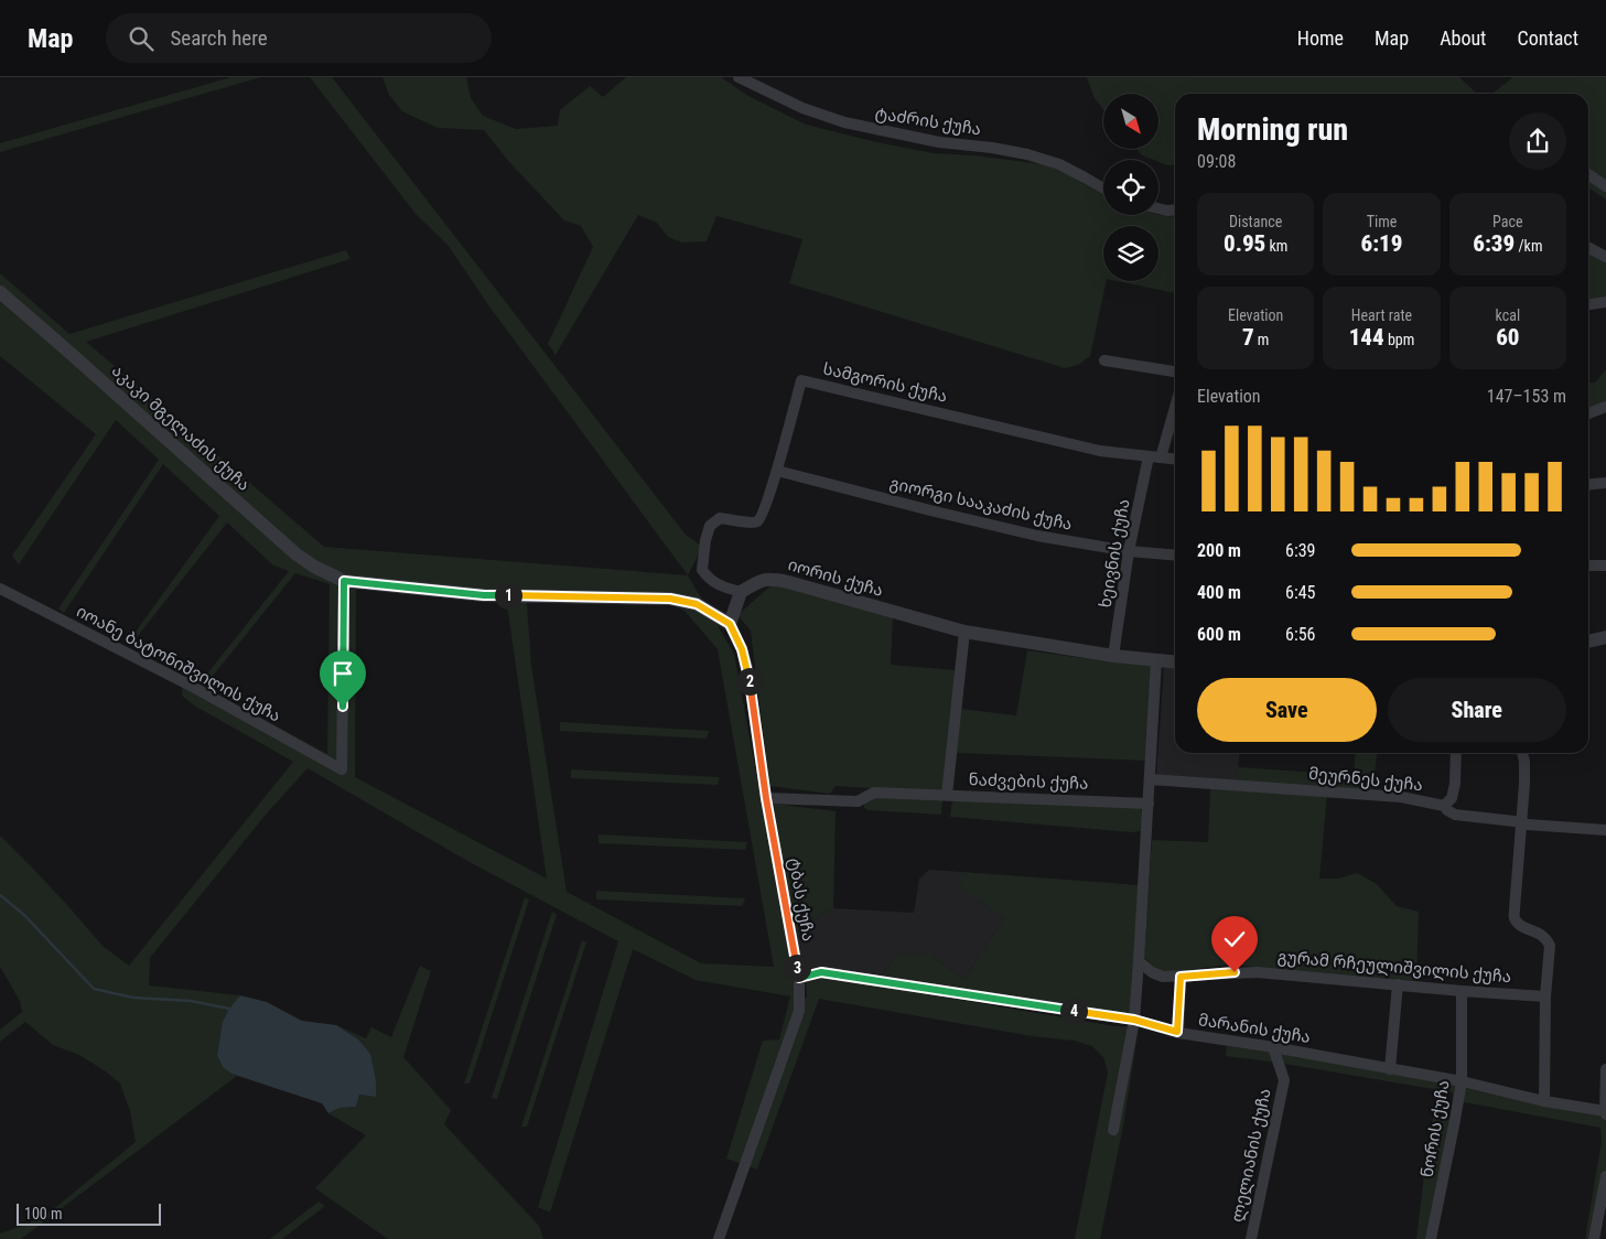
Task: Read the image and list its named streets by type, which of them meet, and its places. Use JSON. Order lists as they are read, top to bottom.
{
  "streets": {
    "street": [
      "ტაძრის ქუჩა",
      "სამგორის ქუჩა",
      "აკაკი მგელაძის ქუჩა",
      "გიორგი სააკაძის ქუჩა",
      "ხეივნის ქუჩა",
      "იორის ქუჩა",
      "იოანე ბატონიშვილის ქუჩა",
      "მეურნეს ქუჩა",
      "ნაძვების ქუჩა",
      "ტბას ქუჩა",
      "გურამ რჩეულიშვილის ქუჩა",
      "მარანის ქუჩა",
      "ნორის ქუჩა",
      "ლელიანის ქუჩა"
    ]
  },
  "crossings": [
    ["სამგორის ქუჩა", "გიორგი სააკაძის ქუჩა"],
    ["სამგორის ქუჩა", "ხეივნის ქუჩა"],
    ["სამგორის ქუჩა", "იორის ქუჩა"],
    ["აკაკი მგელაძის ქუჩა", "იოანე ბატონიშვილის ქუჩა"],
    ["გიორგი სააკაძის ქუჩა", "ხეივნის ქუჩა"],
    ["ხეივნის ქუჩა", "იორის ქუჩა"],
    ["ნაძვების ქუჩა", "ტბას ქუჩა"],
    ["ტბას ქუჩა", "მარანის ქუჩა"],
    ["გურამ რჩეულიშვილის ქუჩა", "ნორის ქუჩა"],
    ["მარანის ქუჩა", "ნორის ქუჩა"],
    ["მარანის ქუჩა", "ლელიანის ქუჩა"]
  ],
  "scale_bar": "100 m",
  "north": "bottom right",
  "page": {
    "header": "Map",
    "search": "Search here",
    "nav": [
      "Home",
      "Map",
      "About",
      "Contact"
    ],
    "heading": ["Morning run", "09:08"],
    "stats": [
      ["Distance", "0.95 km"],
      ["Time", "6:19"],
      ["Pace", "6:39 /km"],
      ["Elevation", "7 m"],
      ["Heart rate", "144 bpm"],
      ["kcal", "60"]
    ],
    "chart": ["Elevation", "147–153 m"],
    "list": [
      {
        "name": "200 m",
        "note": "6:39"
      },
      {
        "name": "400 m",
        "note": "6:45"
      },
      {
        "name": "600 m",
        "note": "6:56"
      }
    ],
    "pins": [
      "1",
      "2",
      "3",
      "4"
    ],
    "buttons": ["Save", "Share"],
    "scale": "100 m"
  }
}
